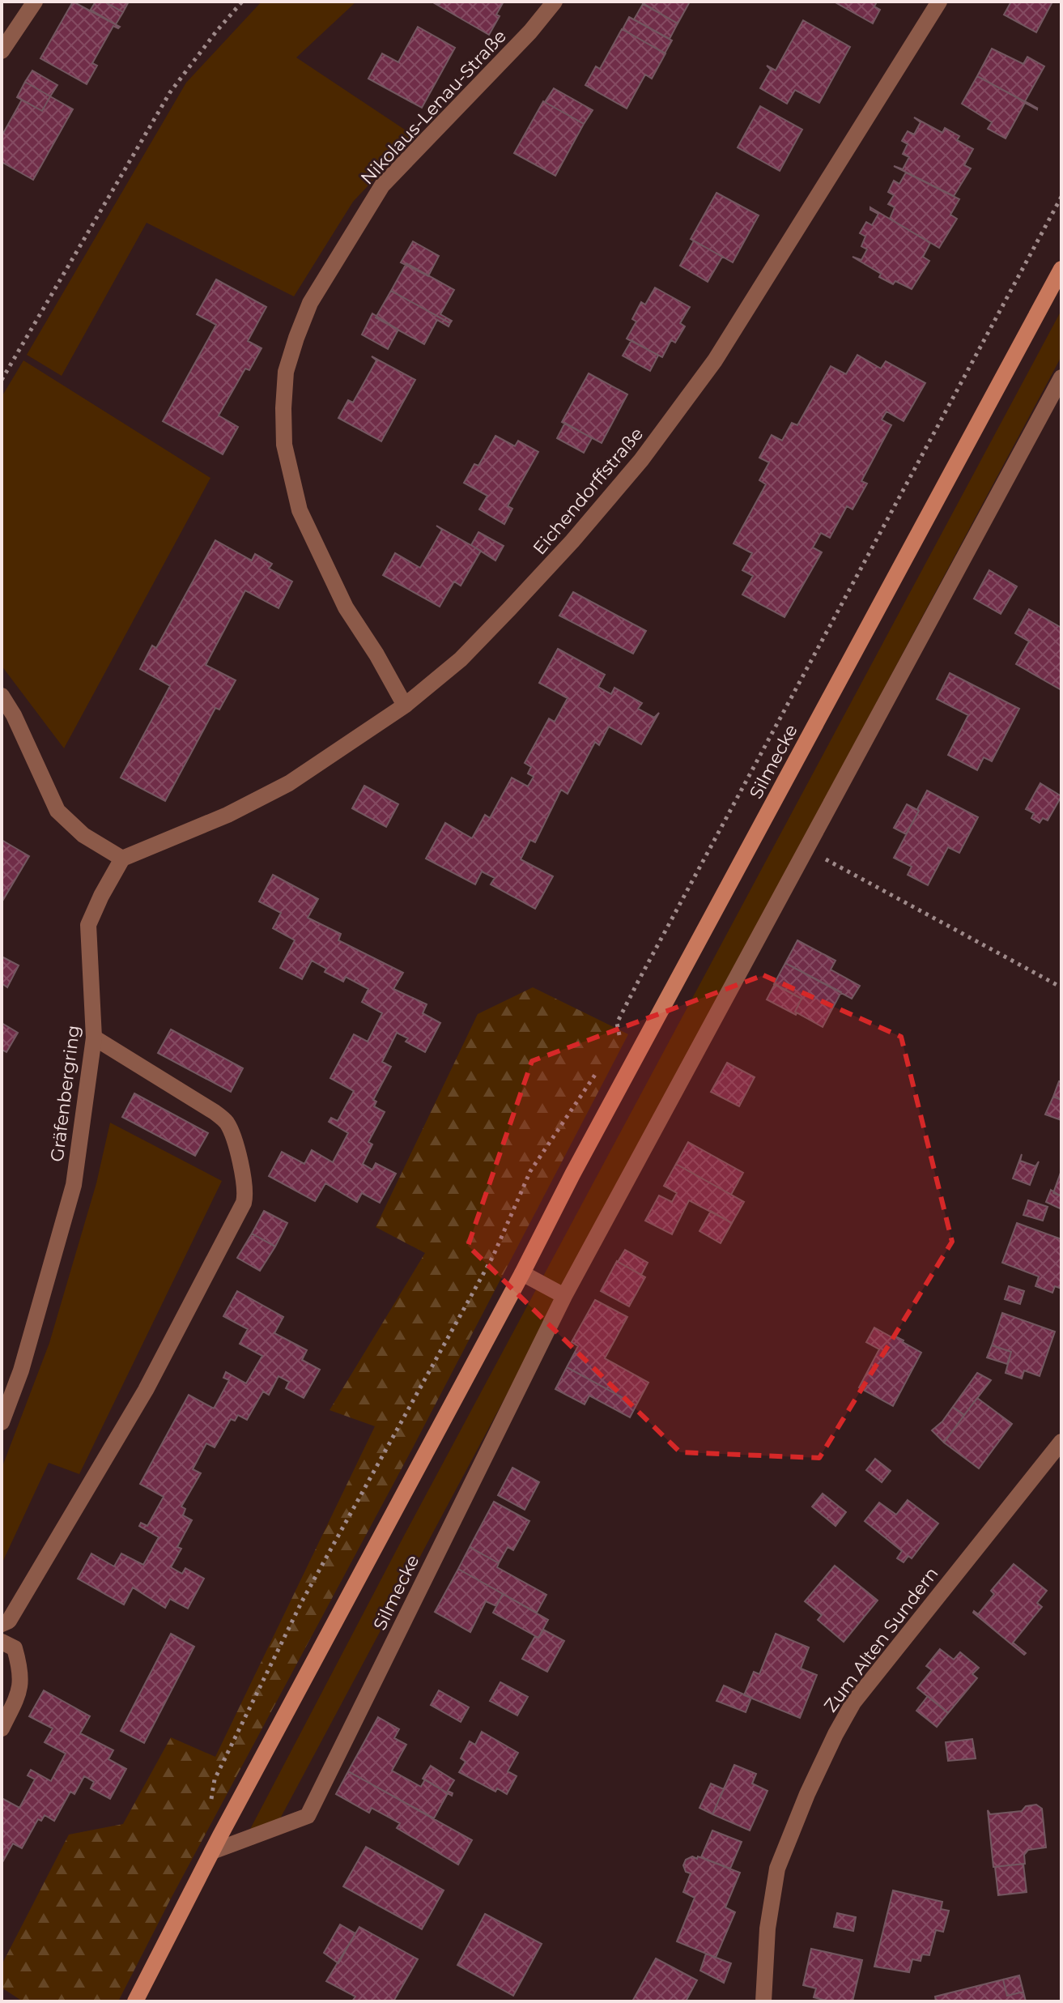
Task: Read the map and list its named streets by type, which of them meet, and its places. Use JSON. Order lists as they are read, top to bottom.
{
  "streets": {
    "main road": ["Silmecke"],
    "street": [
      "Nikolaus-Lenau-Straße",
      "Eichendorffstraße",
      "Gräfenbergring",
      "Zum Alten Sundern"
    ]
  },
  "crossings": [
    ["Nikolaus-Lenau-Straße", "Eichendorffstraße"],
    ["Eichendorffstraße", "Gräfenbergring"]
  ]
}
